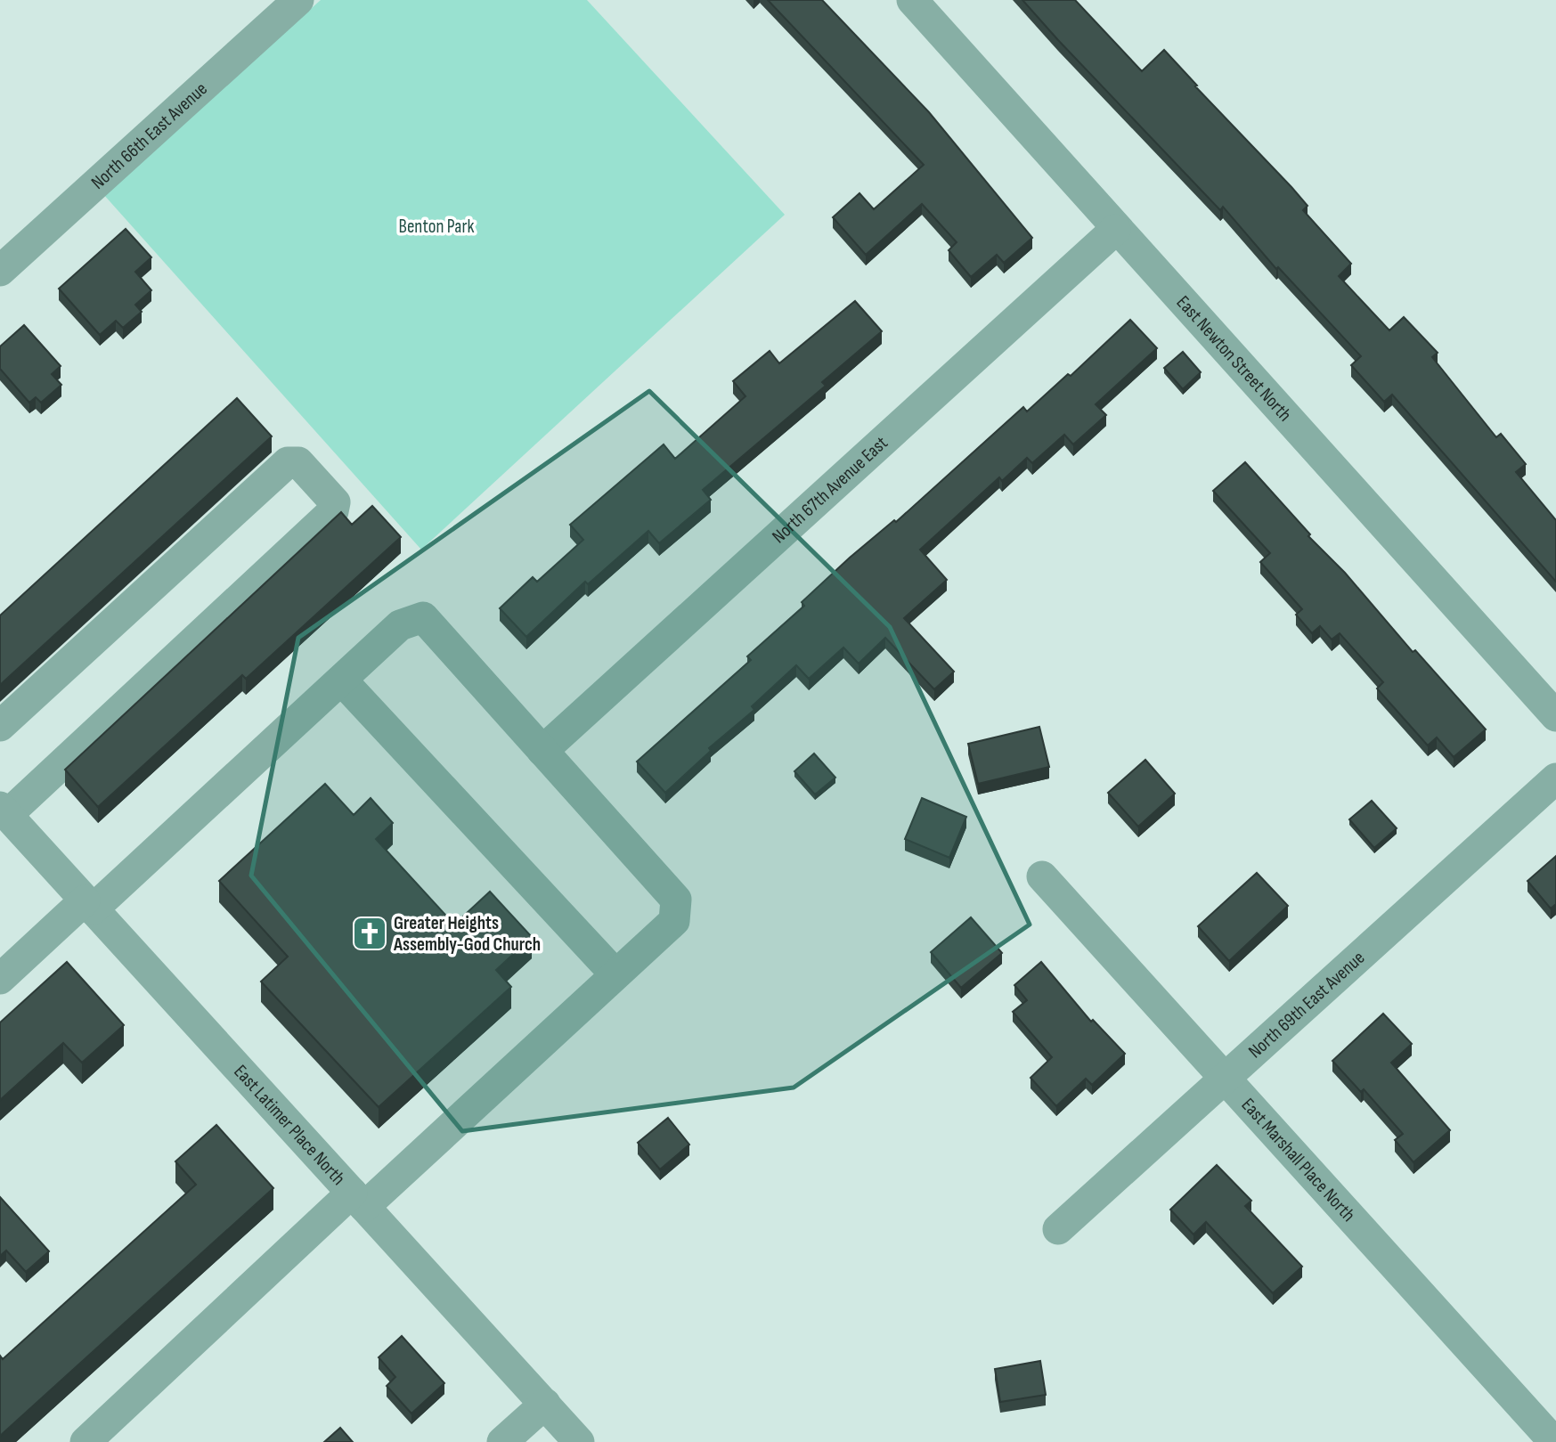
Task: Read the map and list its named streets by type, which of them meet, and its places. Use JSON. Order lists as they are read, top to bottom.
{
  "streets": {
    "street": [
      "North 66th East Avenue",
      "East Newton Street North",
      "North 67th Avenue East",
      "North 69th East Avenue",
      "East Latimer Place North",
      "East Marshall Place North"
    ]
  },
  "crossings": [
    ["East Newton Street North", "North 67th Avenue East"],
    ["North 69th East Avenue", "East Marshall Place North"]
  ],
  "parks": ["Benton Park"],
  "places": {
    "church": ["Greater Heights Assembly-God Church"]
  }
}
